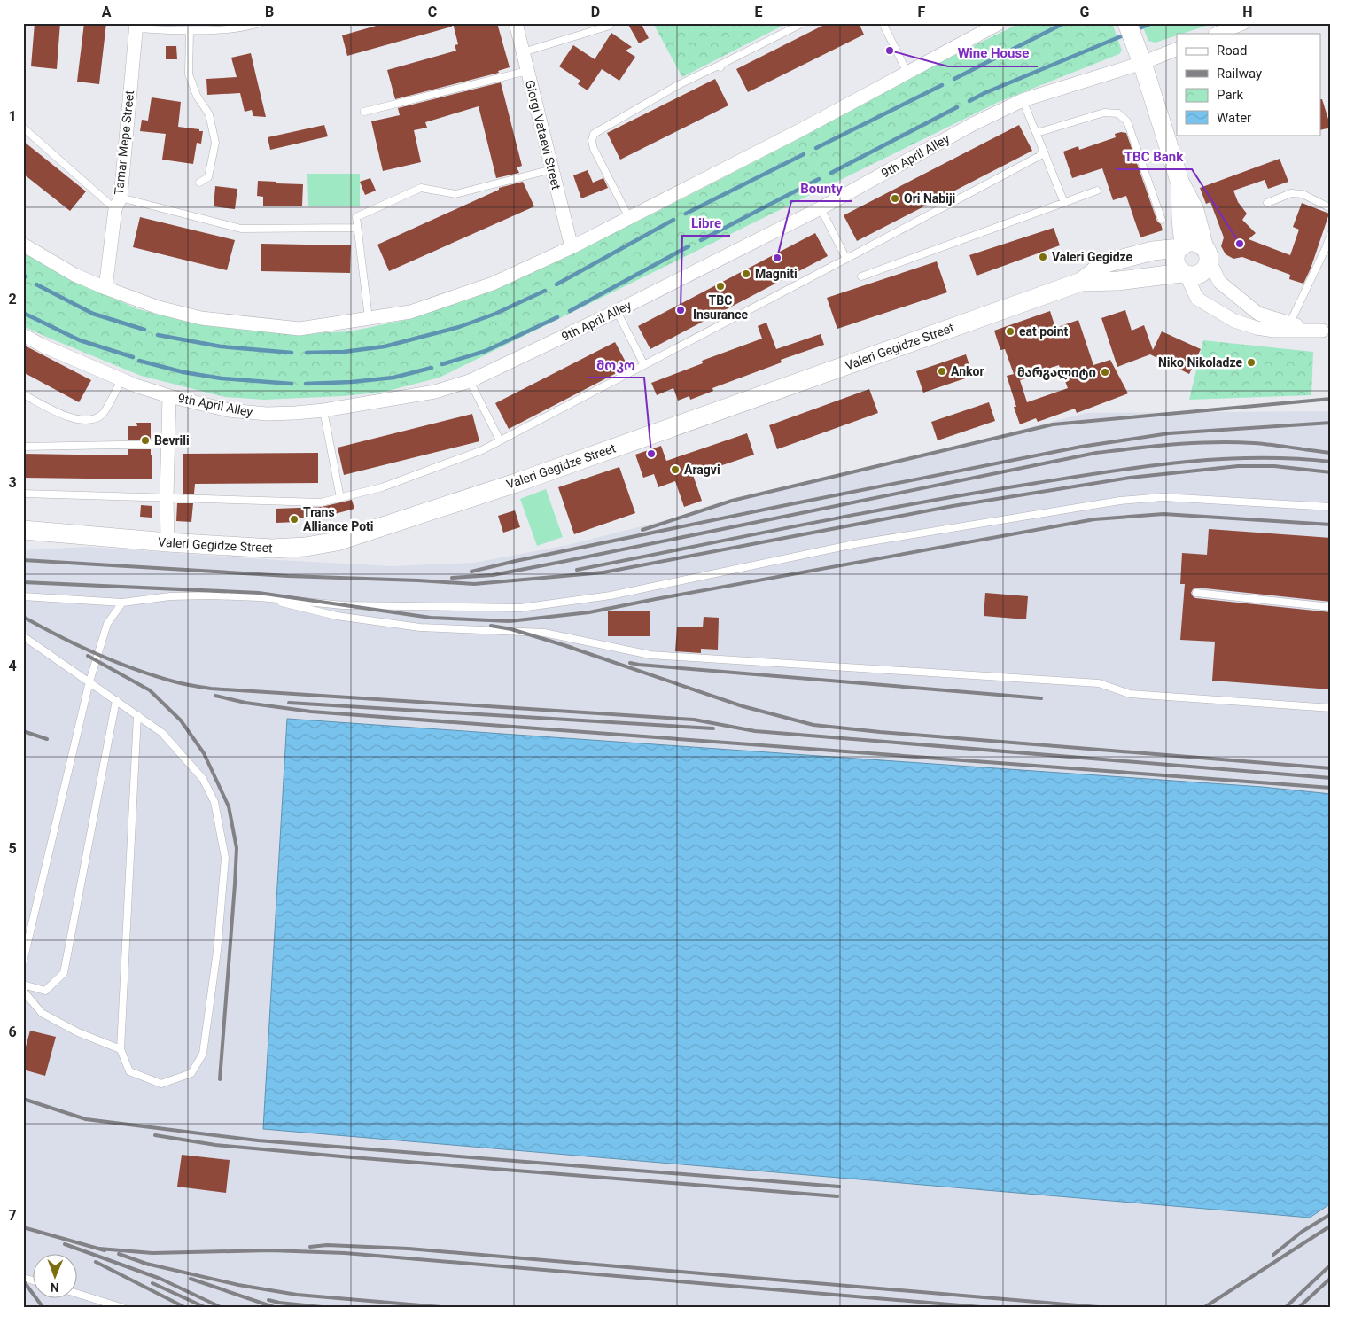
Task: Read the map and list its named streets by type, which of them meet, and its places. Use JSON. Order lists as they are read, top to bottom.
{
  "streets": {
    "street": [
      "Giorgi Vataevi Street",
      "Tamar Mepe Street",
      "9th April Alley",
      "Valeri Gegidze Street"
    ]
  },
  "places": [
    "Wine House",
    "Ori Nabiji",
    "TBC Bank",
    "Valeri Gegidze",
    "Bounty",
    "Magniti",
    "TBC Insurance",
    "Libre",
    "eat point",
    "Niko Nikoladze",
    "Ankor",
    "მარგალიტი",
    "Bevrili",
    "მოკო",
    "Aragvi",
    "Trans Alliance Poti"
  ],
  "legend": [
    "Road",
    "Railway",
    "Park",
    "Water"
  ],
  "north": "bottom",
  "grid": {
    "columns": [
      "A",
      "B",
      "C",
      "D",
      "E",
      "F",
      "G",
      "H"
    ],
    "rows": [
      "1",
      "2",
      "3",
      "4",
      "5",
      "6",
      "7"
    ]
  }
}
